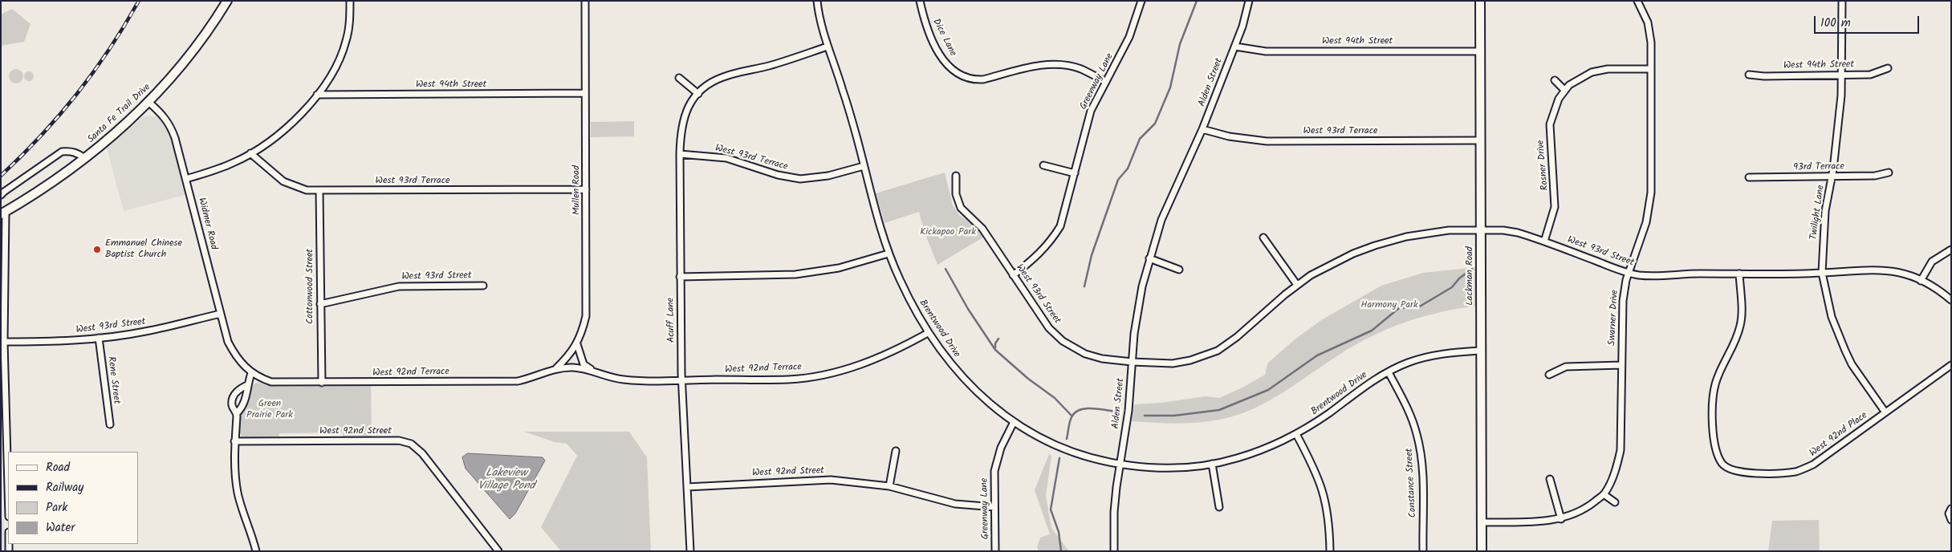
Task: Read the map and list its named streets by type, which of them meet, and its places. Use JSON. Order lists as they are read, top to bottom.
{
  "streets": {
    "main road": ["Santa Fe Trail Drive", "Lackman Road"],
    "street": [
      "Dice Lane",
      "West 94th Street",
      "Greenway Lane",
      "Alden Street",
      "West 93rd Terrace",
      "Rosner Drive",
      "93rd Terrace",
      "Mullen Road",
      "Twilight Lane",
      "Widmer Road",
      "West 93rd Street",
      "Cottonwood Street",
      "Swarner Drive",
      "Acuff Lane",
      "Brentwood Drive",
      "West 92nd Terrace",
      "Rene Street",
      "West 92nd Street",
      "West 92nd Place",
      "Constance Street"
    ]
  },
  "crossings": [
    ["Dice Lane", "Greenway Lane"],
    ["West 94th Street", "Alden Street"],
    ["West 94th Street", "Mullen Road"],
    ["West 94th Street", "Twilight Lane"],
    ["West 94th Street", "Lackman Road"],
    ["Greenway Lane", "West 93rd Street"],
    ["Greenway Lane", "Brentwood Drive"],
    ["Greenway Lane", "West 92nd Street"],
    ["Alden Street", "West 93rd Terrace"],
    ["Alden Street", "West 93rd Street"],
    ["Alden Street", "Brentwood Drive"],
    ["Santa Fe Trail Drive", "Widmer Road"],
    ["West 93rd Terrace", "Mullen Road"],
    ["West 93rd Terrace", "Lackman Road"],
    ["West 93rd Terrace", "Cottonwood Street"],
    ["West 93rd Terrace", "Acuff Lane"],
    ["West 93rd Terrace", "Brentwood Drive"],
    ["Rosner Drive", "West 93rd Street"],
    ["Rosner Drive", "Swarner Drive"],
    ["93rd Terrace", "Twilight Lane"],
    ["Mullen Road", "West 92nd Terrace"],
    ["Twilight Lane", "West 93rd Street"],
    ["Twilight Lane", "West 92nd Place"],
    ["Widmer Road", "West 93rd Street"],
    ["Widmer Road", "West 92nd Terrace"],
    ["West 93rd Street", "Lackman Road"],
    ["West 93rd Street", "Cottonwood Street"],
    ["West 93rd Street", "Swarner Drive"],
    ["West 93rd Street", "Rene Street"],
    ["West 93rd Street", "West 92nd Place"],
    ["Lackman Road", "Swarner Drive"],
    ["Lackman Road", "Brentwood Drive"],
    ["Cottonwood Street", "West 92nd Terrace"],
    ["Acuff Lane", "Brentwood Drive"],
    ["Acuff Lane", "West 92nd Terrace"],
    ["Acuff Lane", "West 92nd Street"],
    ["Brentwood Drive", "West 92nd Terrace"],
    ["Brentwood Drive", "Constance Street"]
  ],
  "water": ["Lakeview Village Pond"],
  "parks": ["Kickapoo Park", "Harmony Park", "Green Prairie Park"],
  "places": ["Emmanuel Chinese Baptist Church"],
  "legend": [
    "Road",
    "Railway",
    "Park",
    "Water"
  ],
  "scale_bar": "100 m"
}
